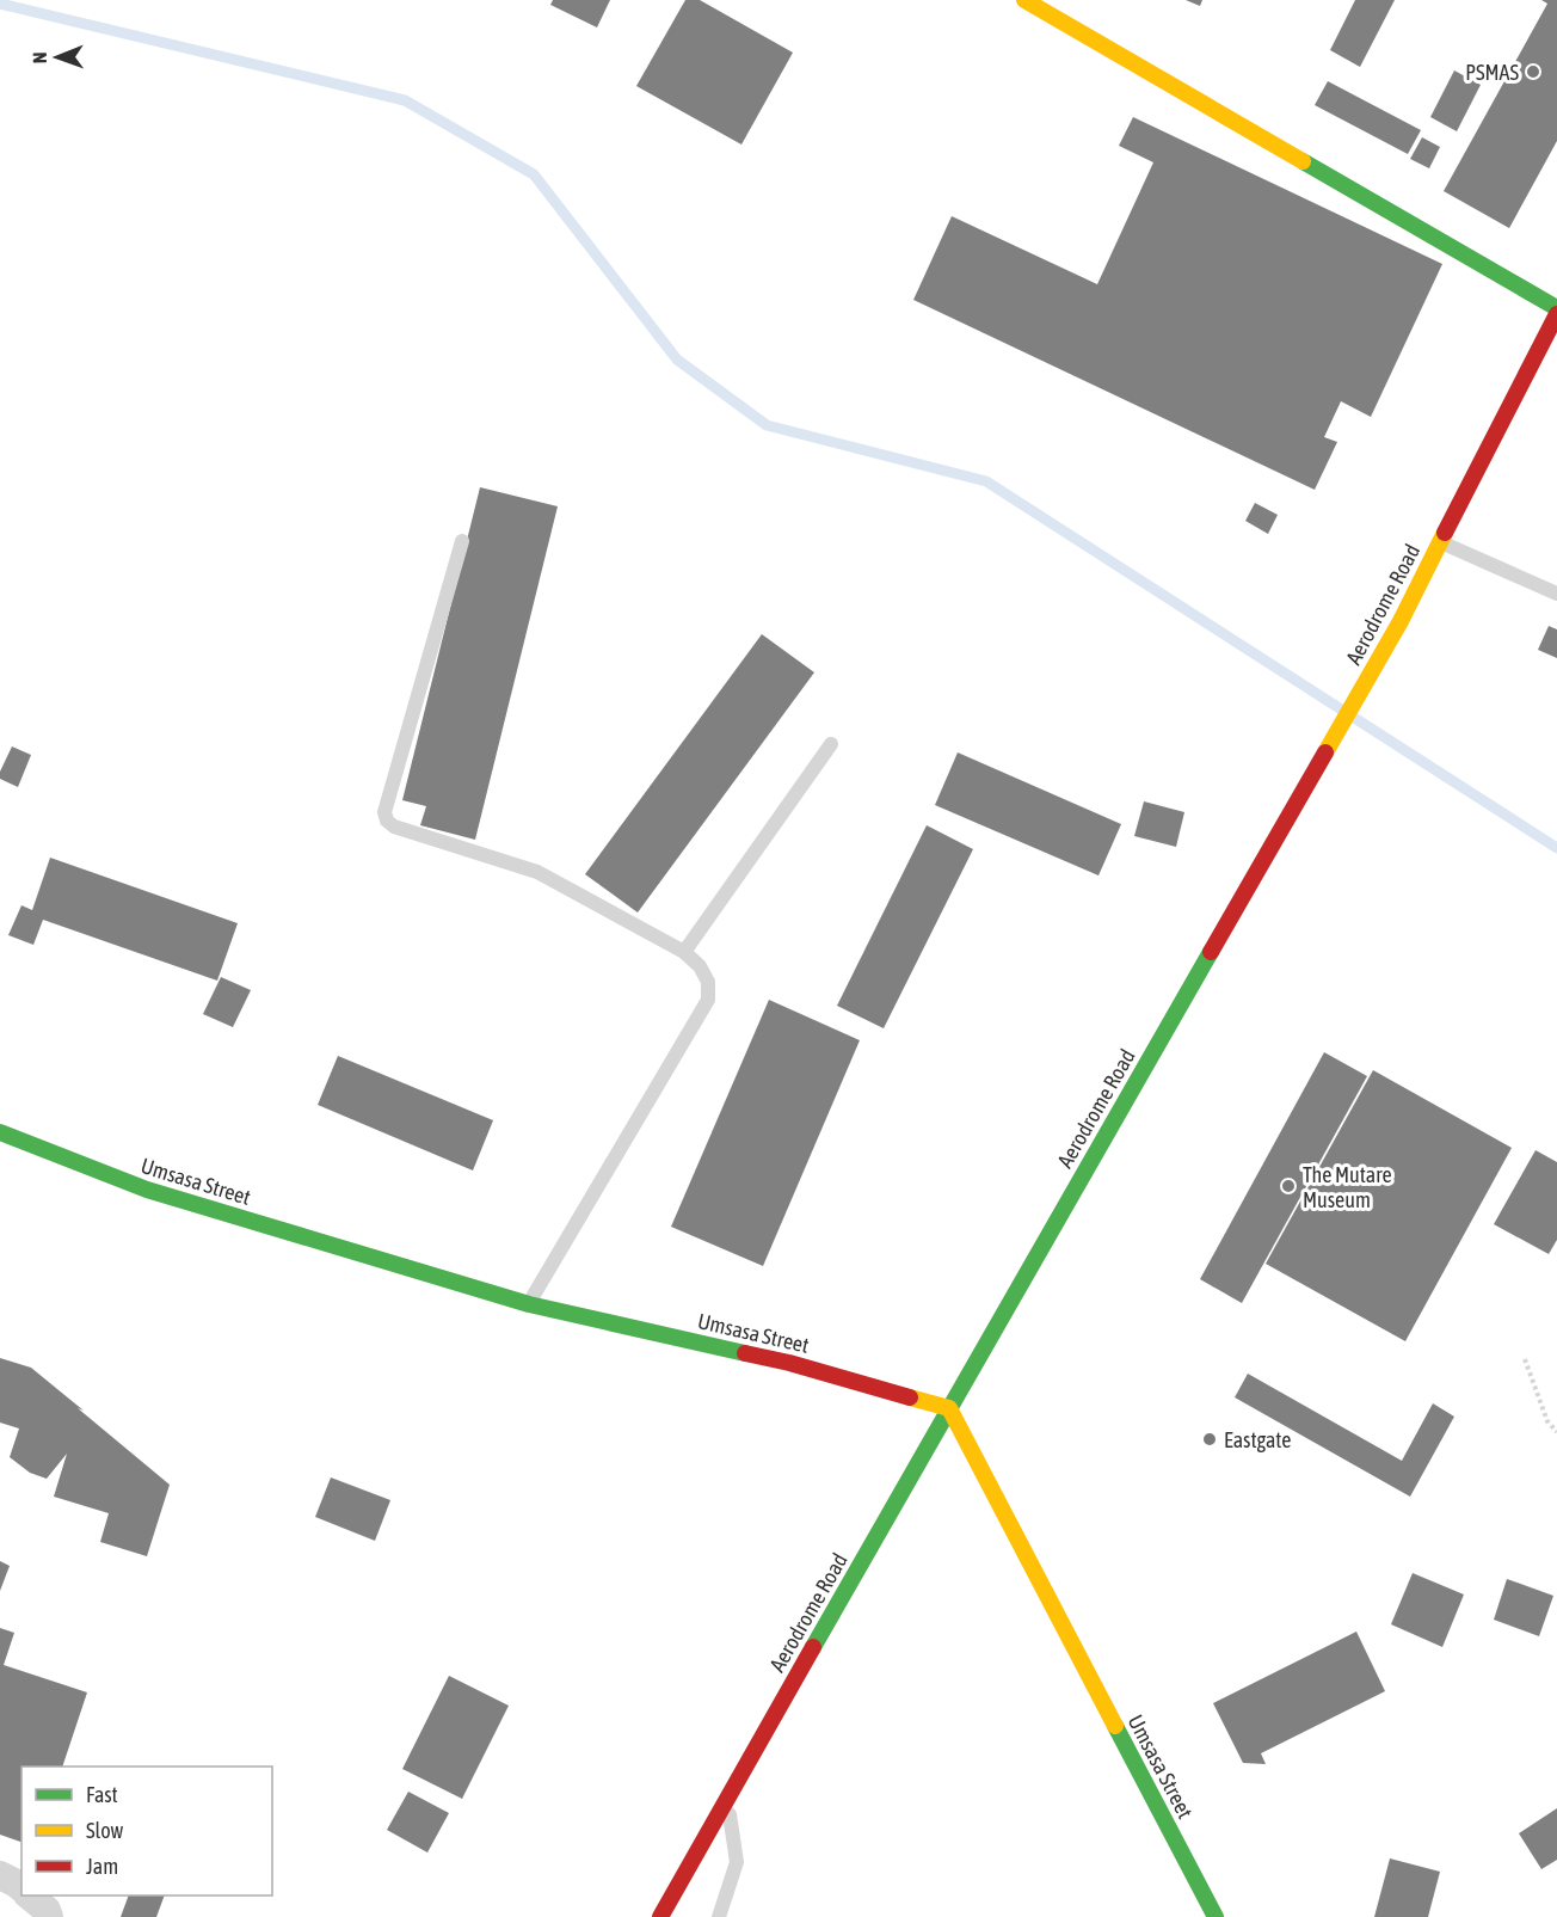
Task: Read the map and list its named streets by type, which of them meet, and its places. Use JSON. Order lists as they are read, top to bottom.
{
  "streets": {
    "street": ["Aerodrome Road", "Umsasa Street"]
  },
  "crossings": [
    ["Aerodrome Road", "Umsasa Street"]
  ],
  "places": ["PSMAS", "The Mutare Museum", "Eastgate"],
  "legend": ["Fast", "Slow", "Jam"],
  "north": "left"
}
